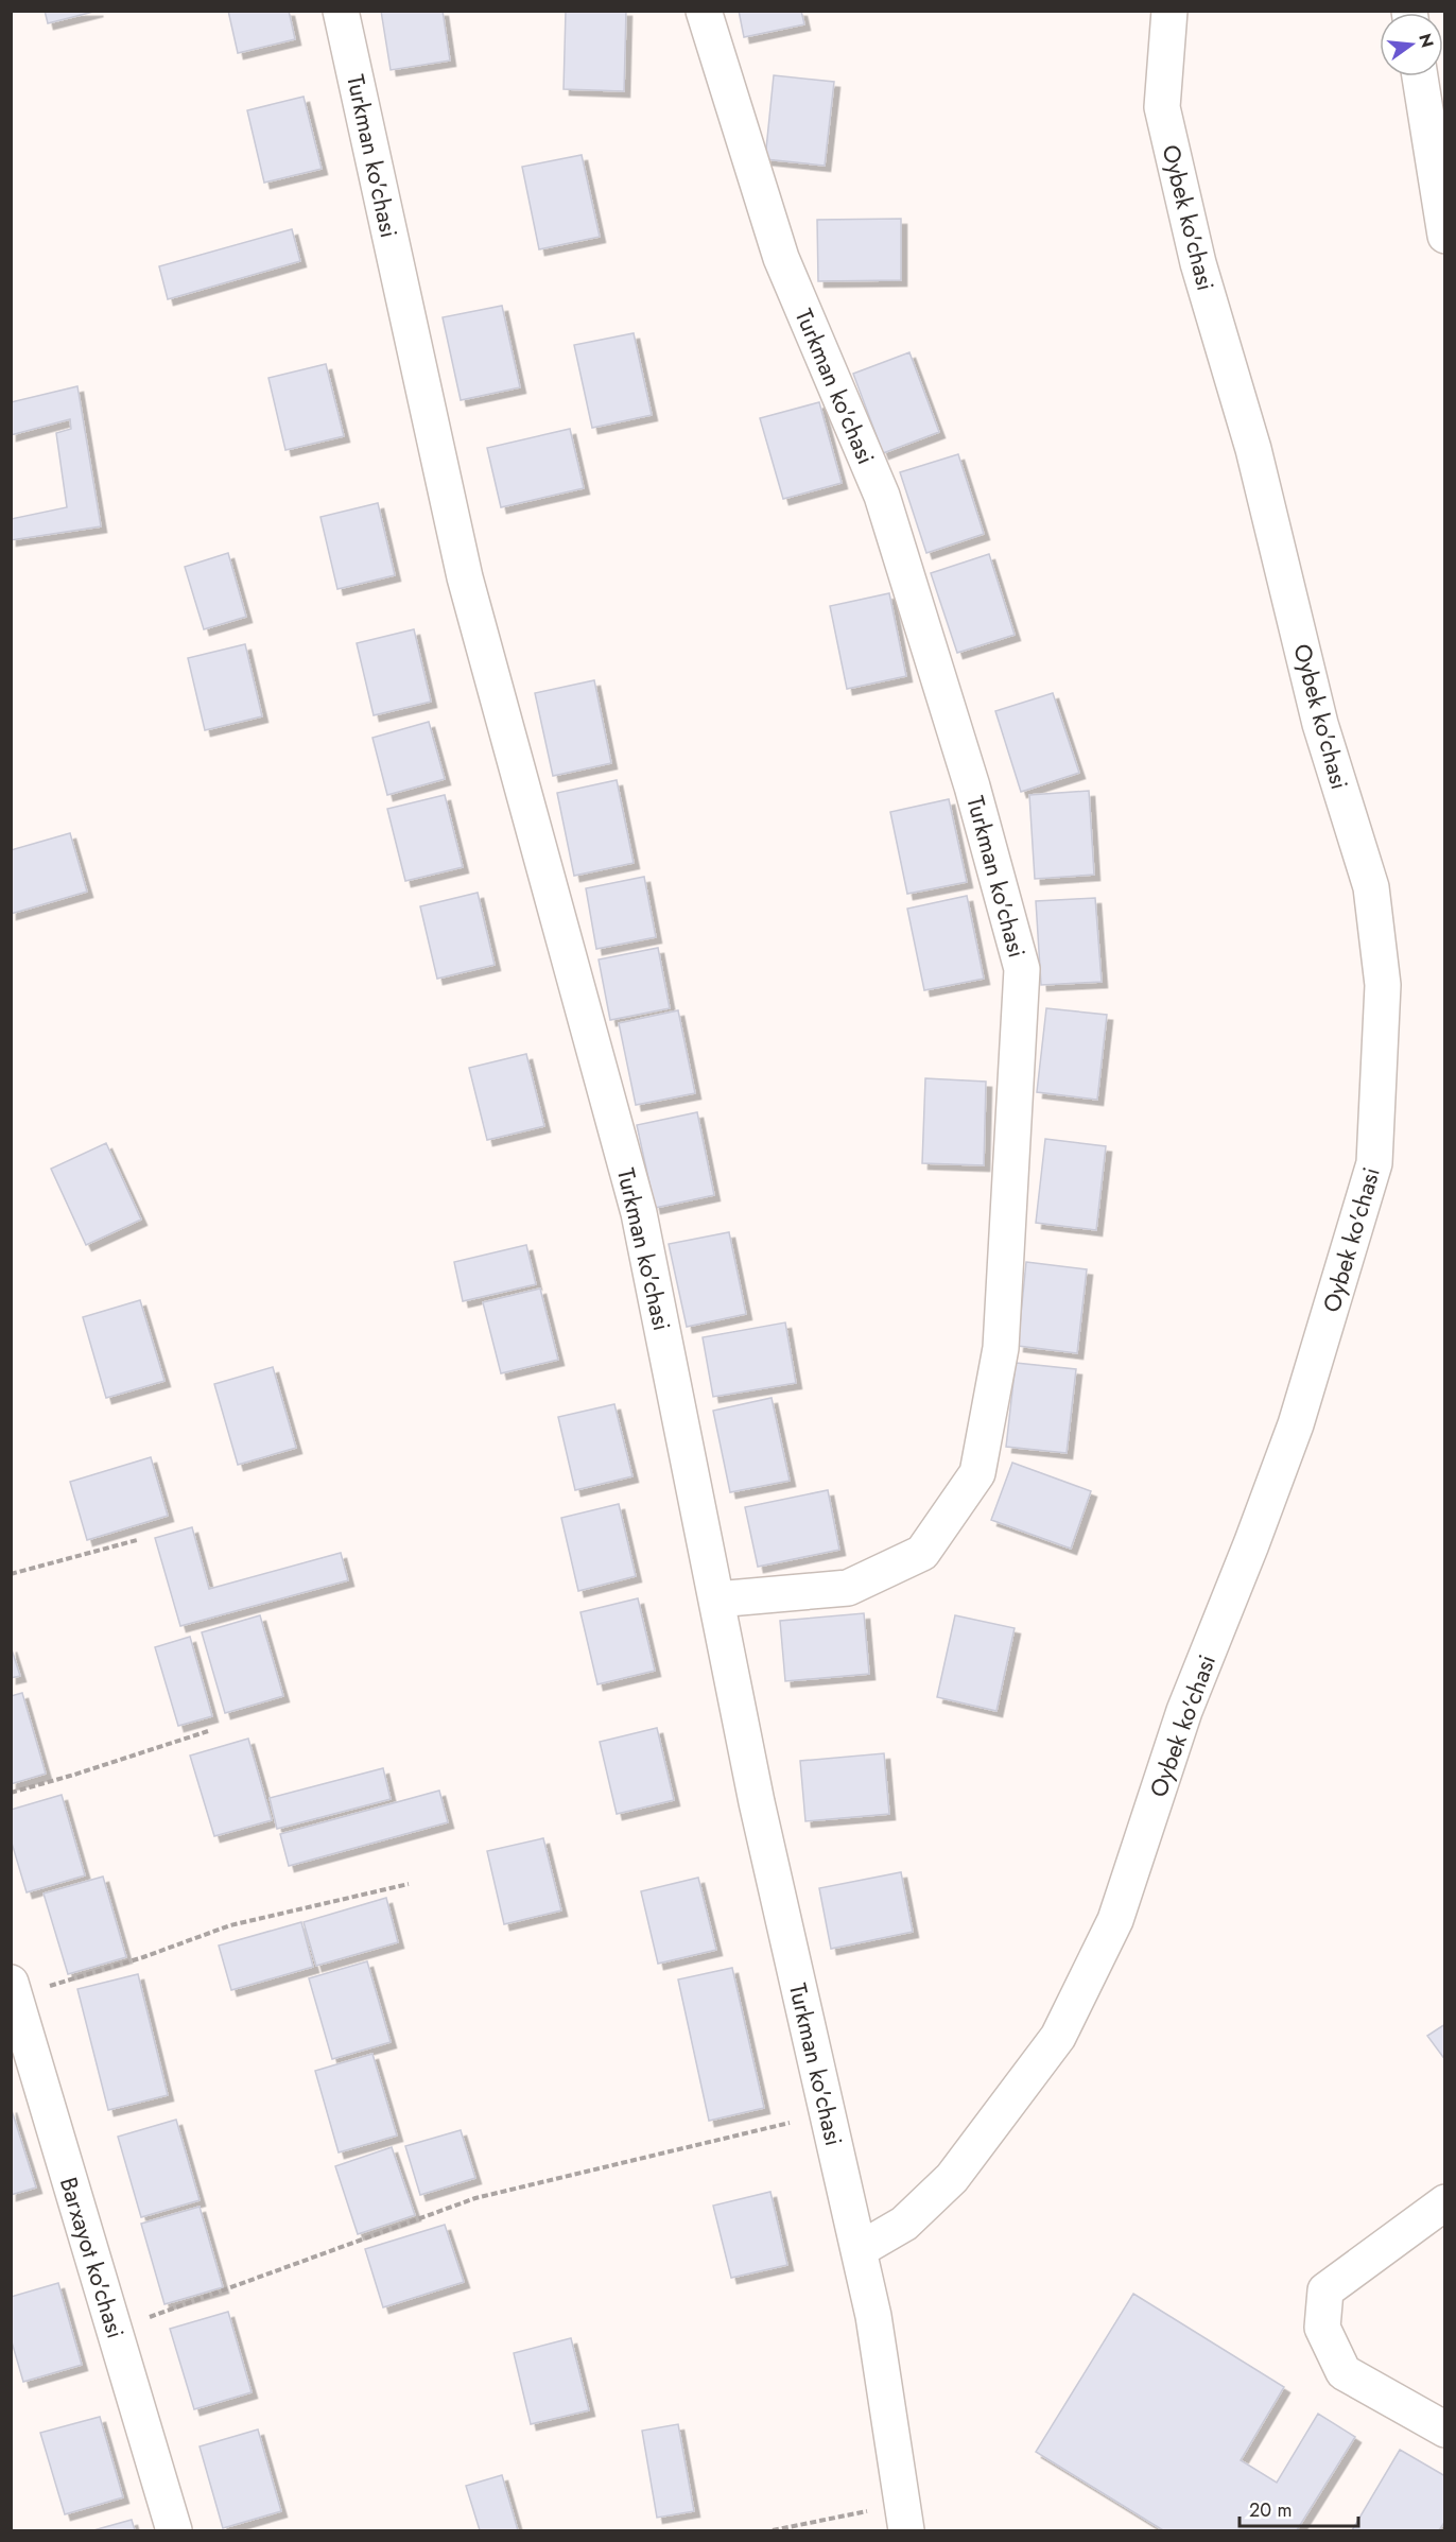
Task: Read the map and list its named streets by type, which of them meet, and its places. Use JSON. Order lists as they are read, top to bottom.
{
  "streets": {
    "street": ["Turkman ko'chasi", "Oybek ko'chasi", "Barxayot ko'chasi"]
  },
  "crossings": [
    ["Turkman ko'chasi", "Oybek ko'chasi"]
  ],
  "scale_bar": "20 m",
  "north": "right"
}
